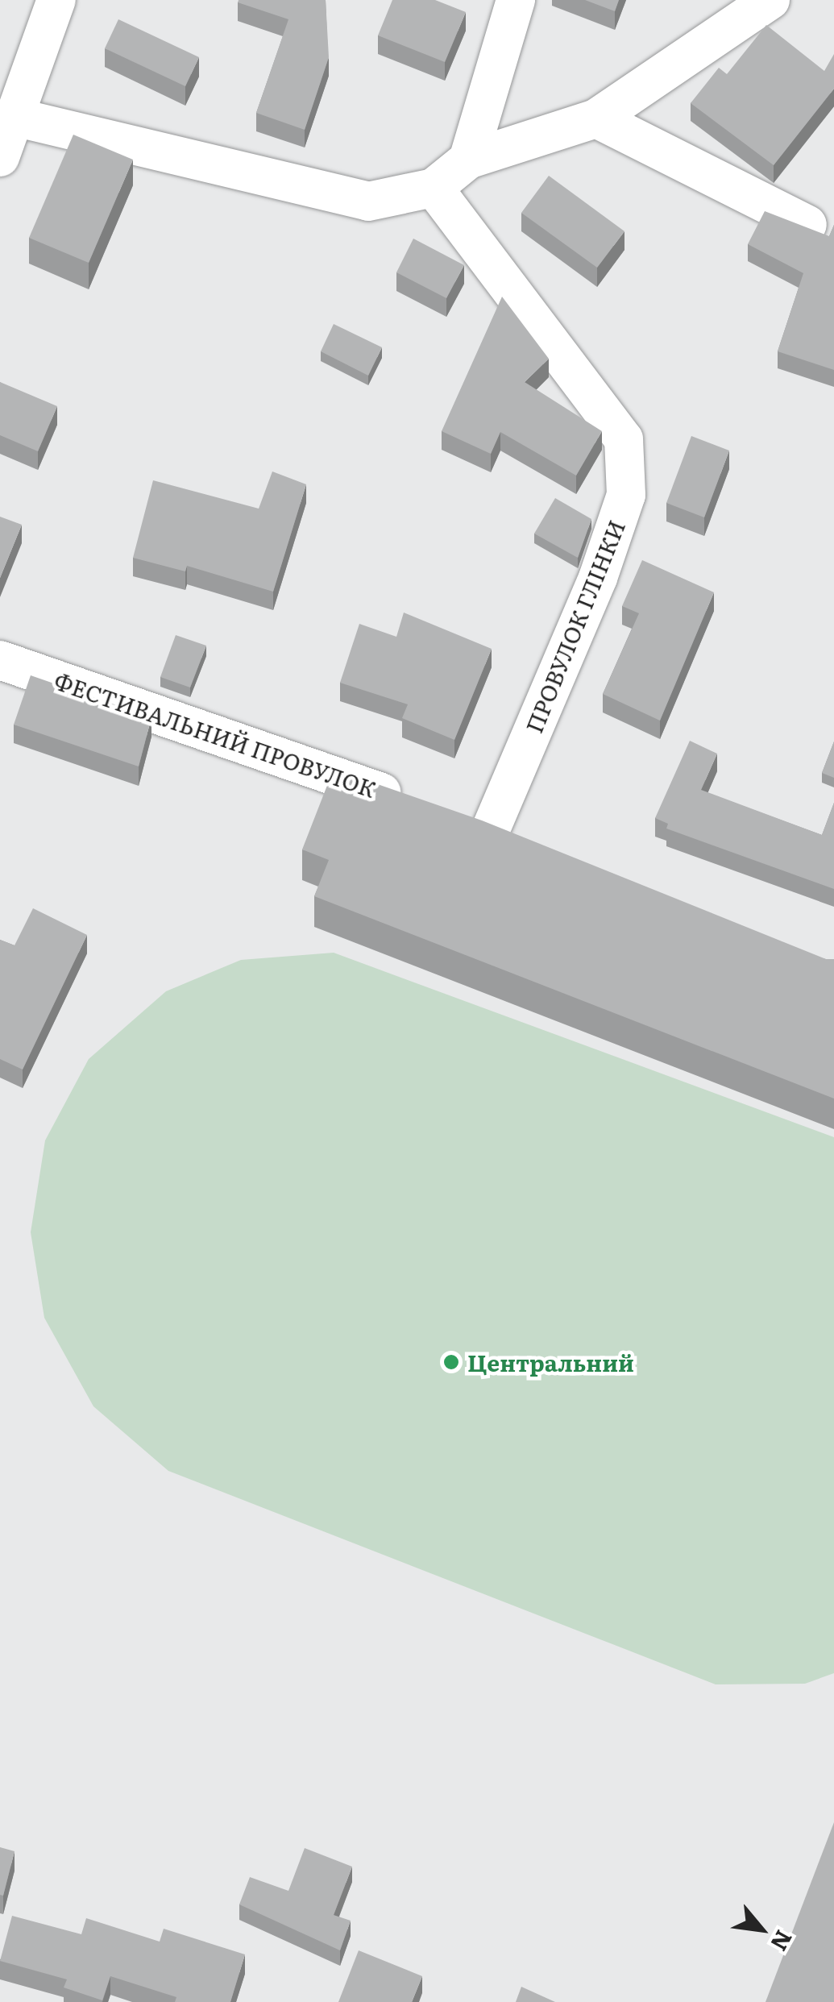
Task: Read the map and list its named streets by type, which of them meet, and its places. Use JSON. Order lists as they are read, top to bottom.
{
  "streets": {
    "street": ["ПРОВУЛОК ГЛІНКИ", "ФЕСТИВАЛЬНИЙ ПРОВУЛОК"]
  },
  "places": ["Центральний"],
  "north": "bottom right"
}
